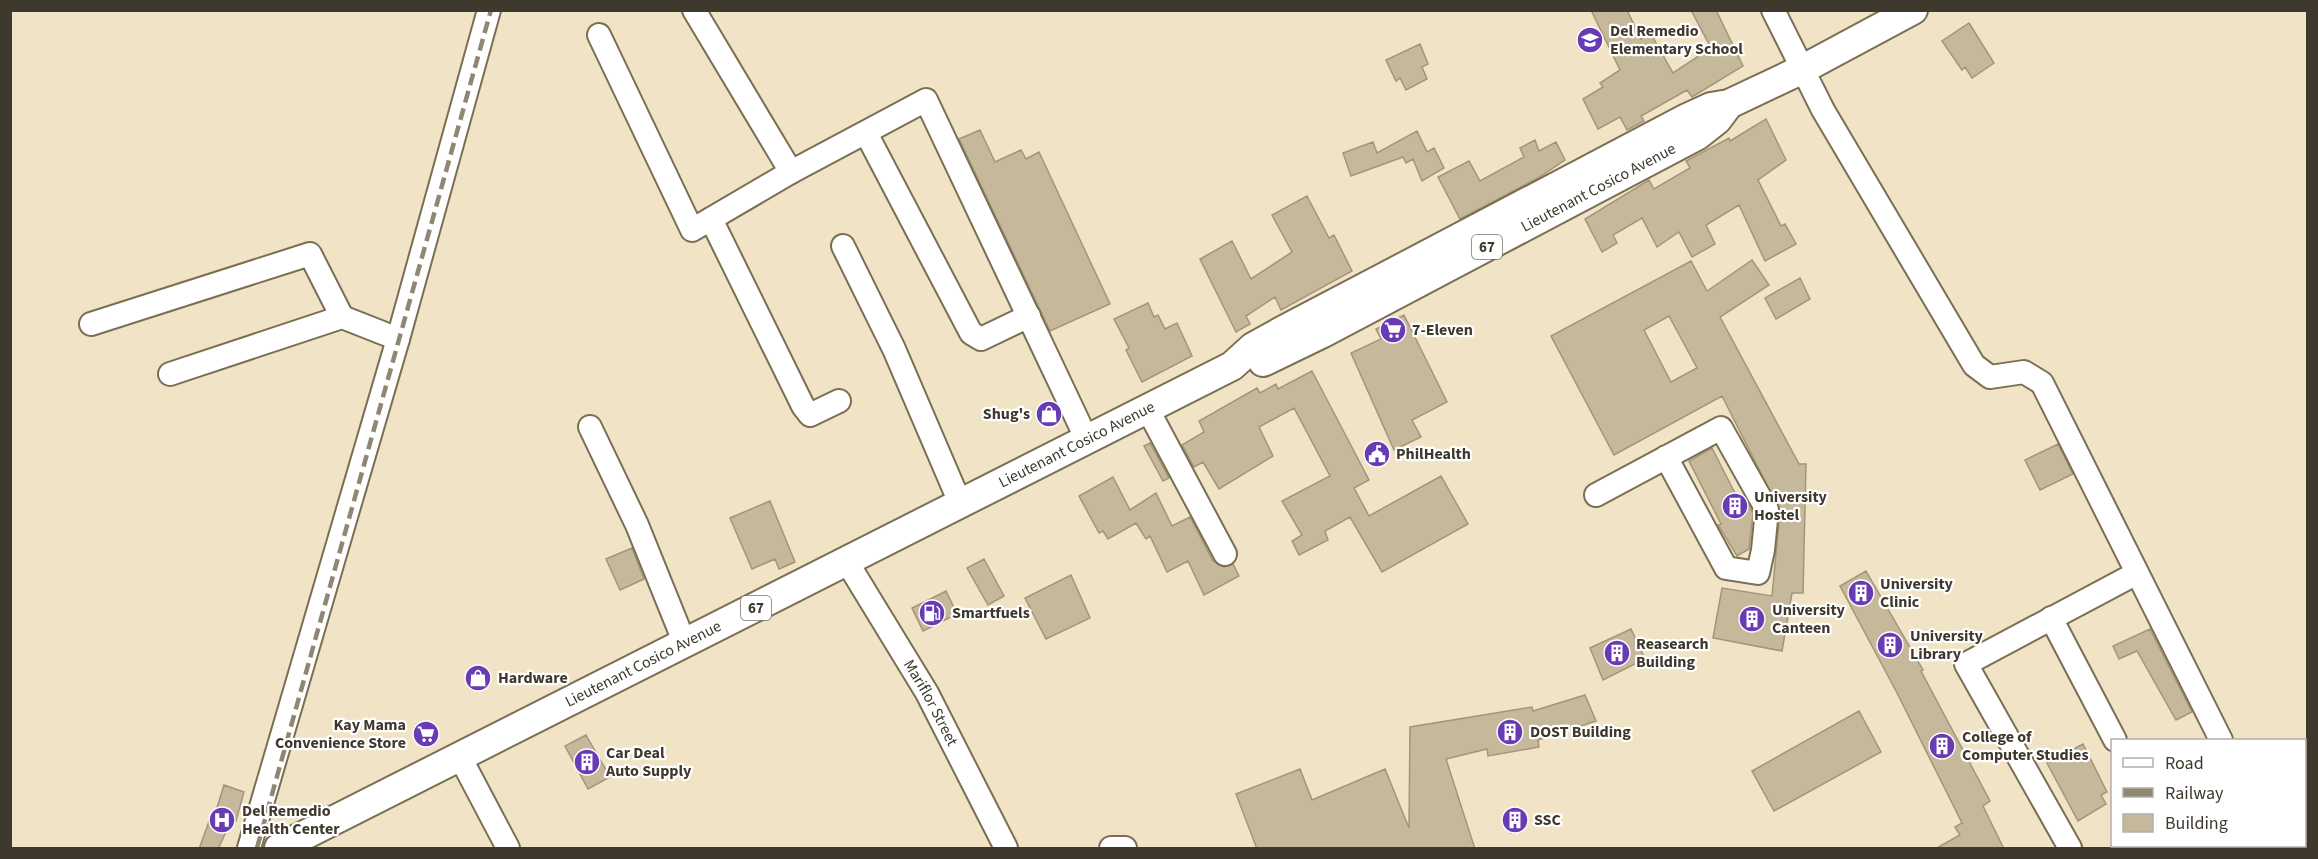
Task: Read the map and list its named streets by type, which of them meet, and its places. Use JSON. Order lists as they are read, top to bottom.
{
  "streets": {
    "main road": ["Lieutenant Cosico Avenue", "67"],
    "street": ["Mariflor Street"]
  },
  "crossings": [
    ["Lieutenant Cosico Avenue", "Mariflor Street"]
  ],
  "places": {
    "school or university": ["Del Remedio Elementary School"],
    "supermarket": ["7-Eleven", "Kay Mama Convenience Store"],
    "shop": ["Shug's", "Hardware"],
    "public building": ["PhilHealth"],
    "building": [
      "University Hostel",
      "University Clinic",
      "University Canteen",
      "University Library",
      "Reasearch Building",
      "DOST Building",
      "College of Computer Studies",
      "Car Deal Auto Supply",
      "SSC"
    ],
    "fuel station": ["Smartfuels"],
    "hospital": ["Del Remedio Health Center"]
  },
  "legend": ["Road", "Railway", "Building"]
}
